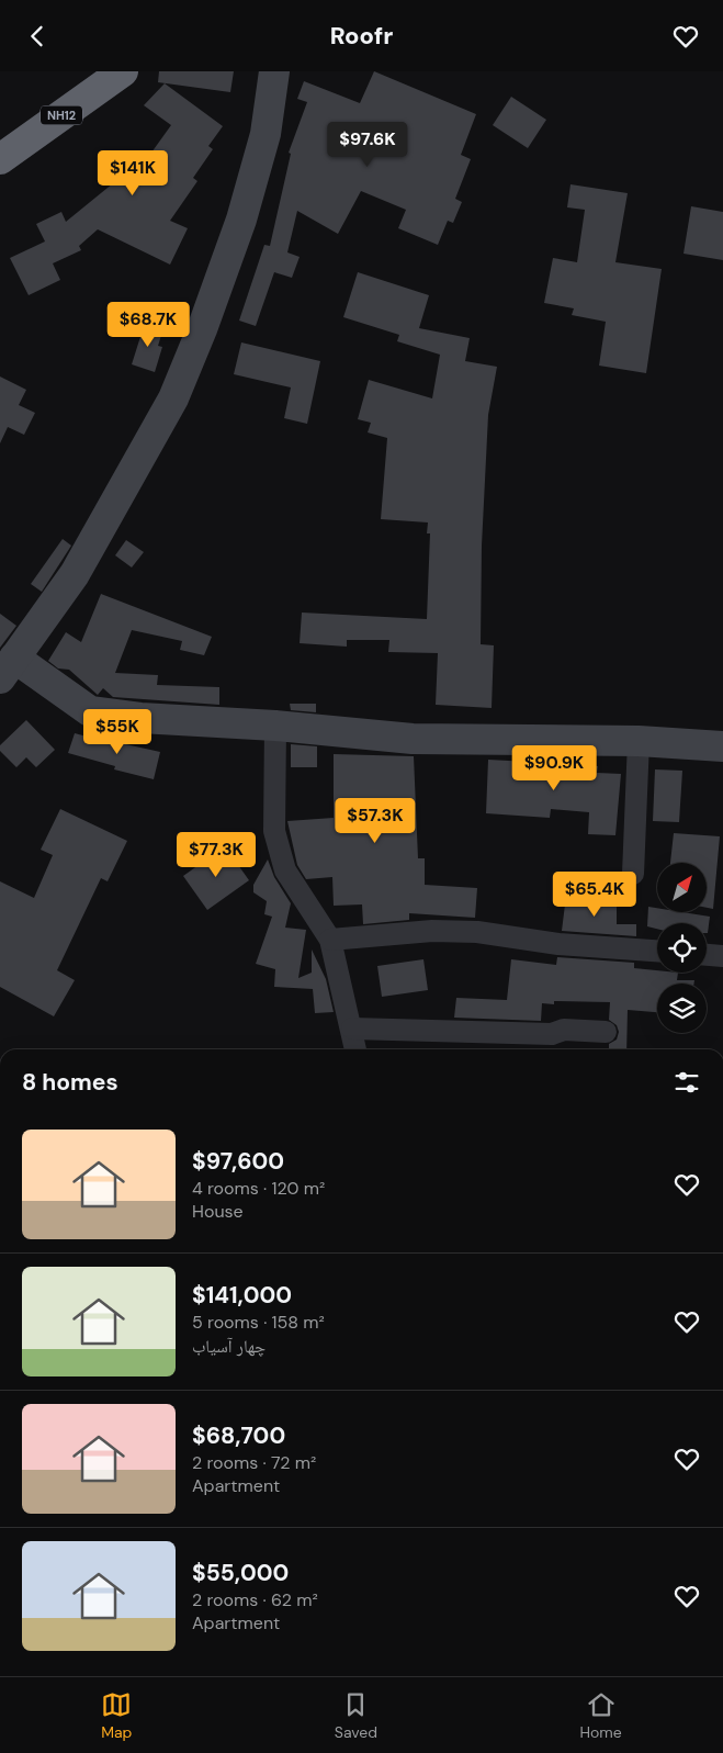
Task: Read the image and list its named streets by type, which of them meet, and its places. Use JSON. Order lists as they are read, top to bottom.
{
  "streets": {
    "highway": ["NH12"]
  },
  "north": "top right",
  "page": {
    "header": "Roofr",
    "price": [
      "$97.6K",
      "$141K",
      "$68.7K",
      "$55K",
      "$90.9K",
      "$57.3K",
      "$77.3K",
      "$65.4K"
    ],
    "heading": "8 homes",
    "list": [
      {
        "name": "$97,600",
        "note": "4 rooms · 120 m² · House"
      },
      {
        "name": "$141,000",
        "note": "5 rooms · 158 m² · چهار آسیاب"
      },
      {
        "name": "$68,700",
        "note": "2 rooms · 72 m² · Apartment"
      },
      {
        "name": "$55,000",
        "note": "2 rooms · 62 m² · Apartment"
      }
    ],
    "tabs": ["Map", "Saved", "Home"]
  }
}
